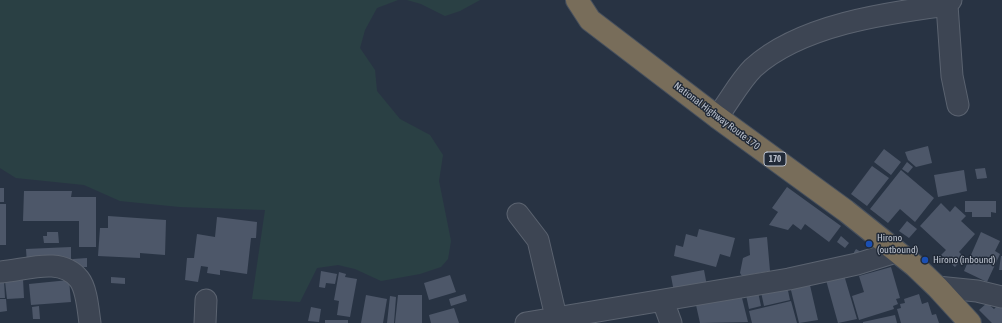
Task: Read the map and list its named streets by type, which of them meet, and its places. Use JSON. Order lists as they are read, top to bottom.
{
  "streets": {
    "highway": ["National Highway Route 170", "170"]
  },
  "places": ["Hirono (outbound)", "Hirono (inbound)"]
}
